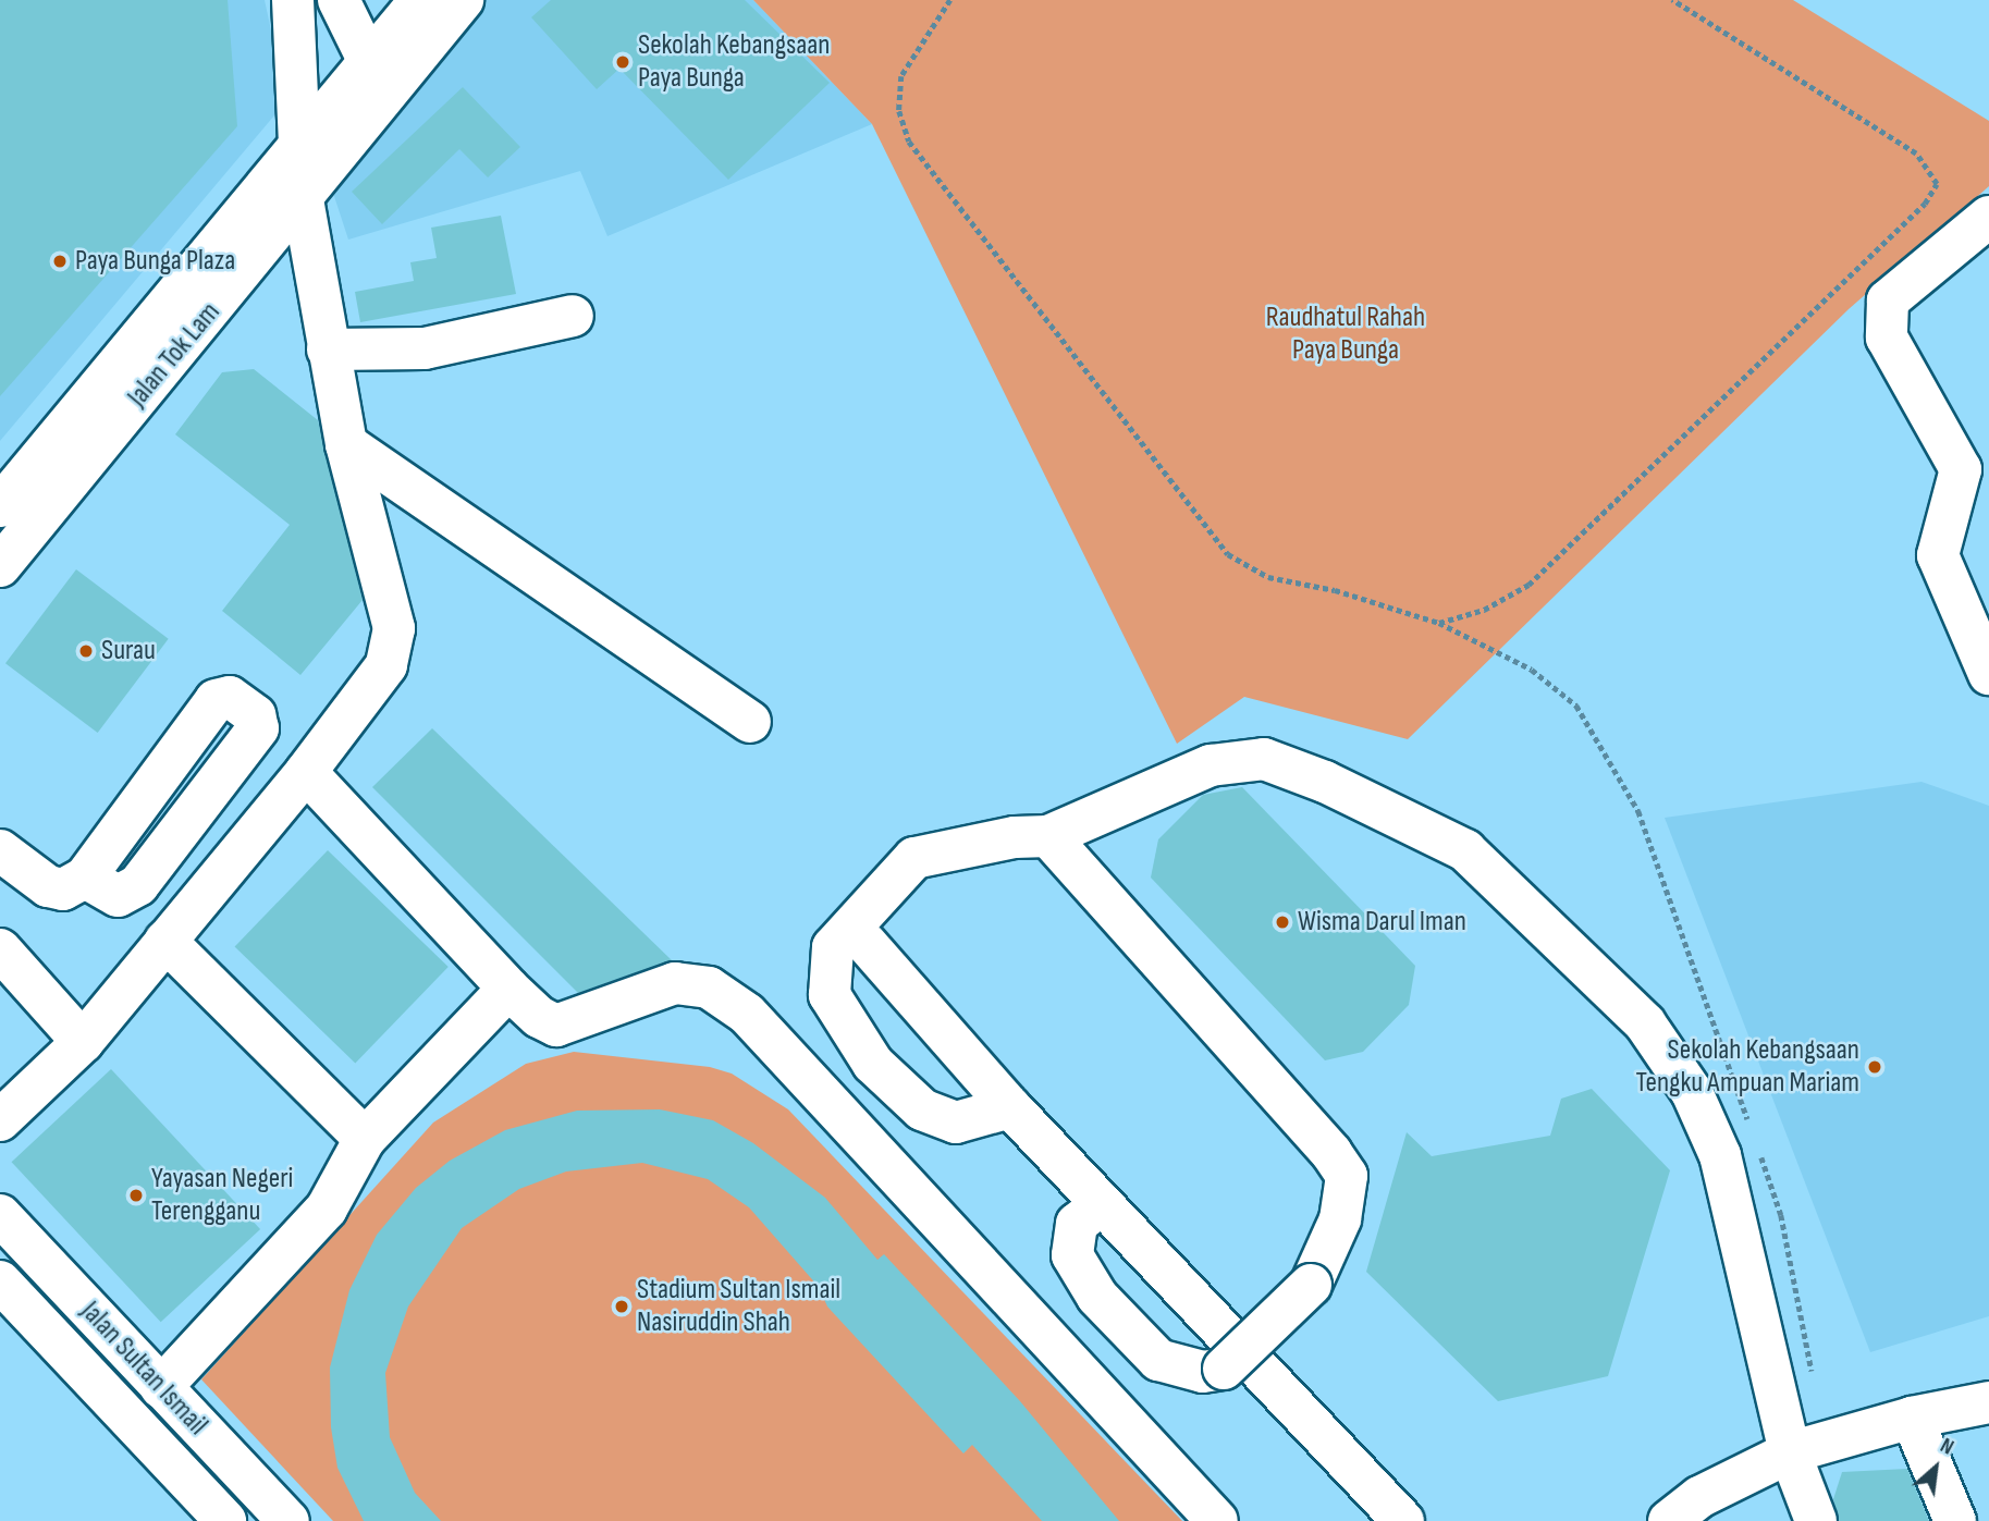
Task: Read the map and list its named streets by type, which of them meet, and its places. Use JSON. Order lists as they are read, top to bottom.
{
  "streets": {
    "street": ["Jalan Tok Lam", "Jalan Sultan Ismail"]
  },
  "parks": ["Raudhatul Rahah Paya Bunga"],
  "places": [
    "Sekolah Kebangsaan Paya Bunga",
    "Paya Bunga Plaza",
    "Surau",
    "Wisma Darul Iman",
    "Sekolah Kebangsaan Tengku Ampuan Mariam",
    "Yayasan Negeri Terengganu",
    "Stadium Sultan Ismail Nasiruddin Shah"
  ],
  "north": "top right"
}
